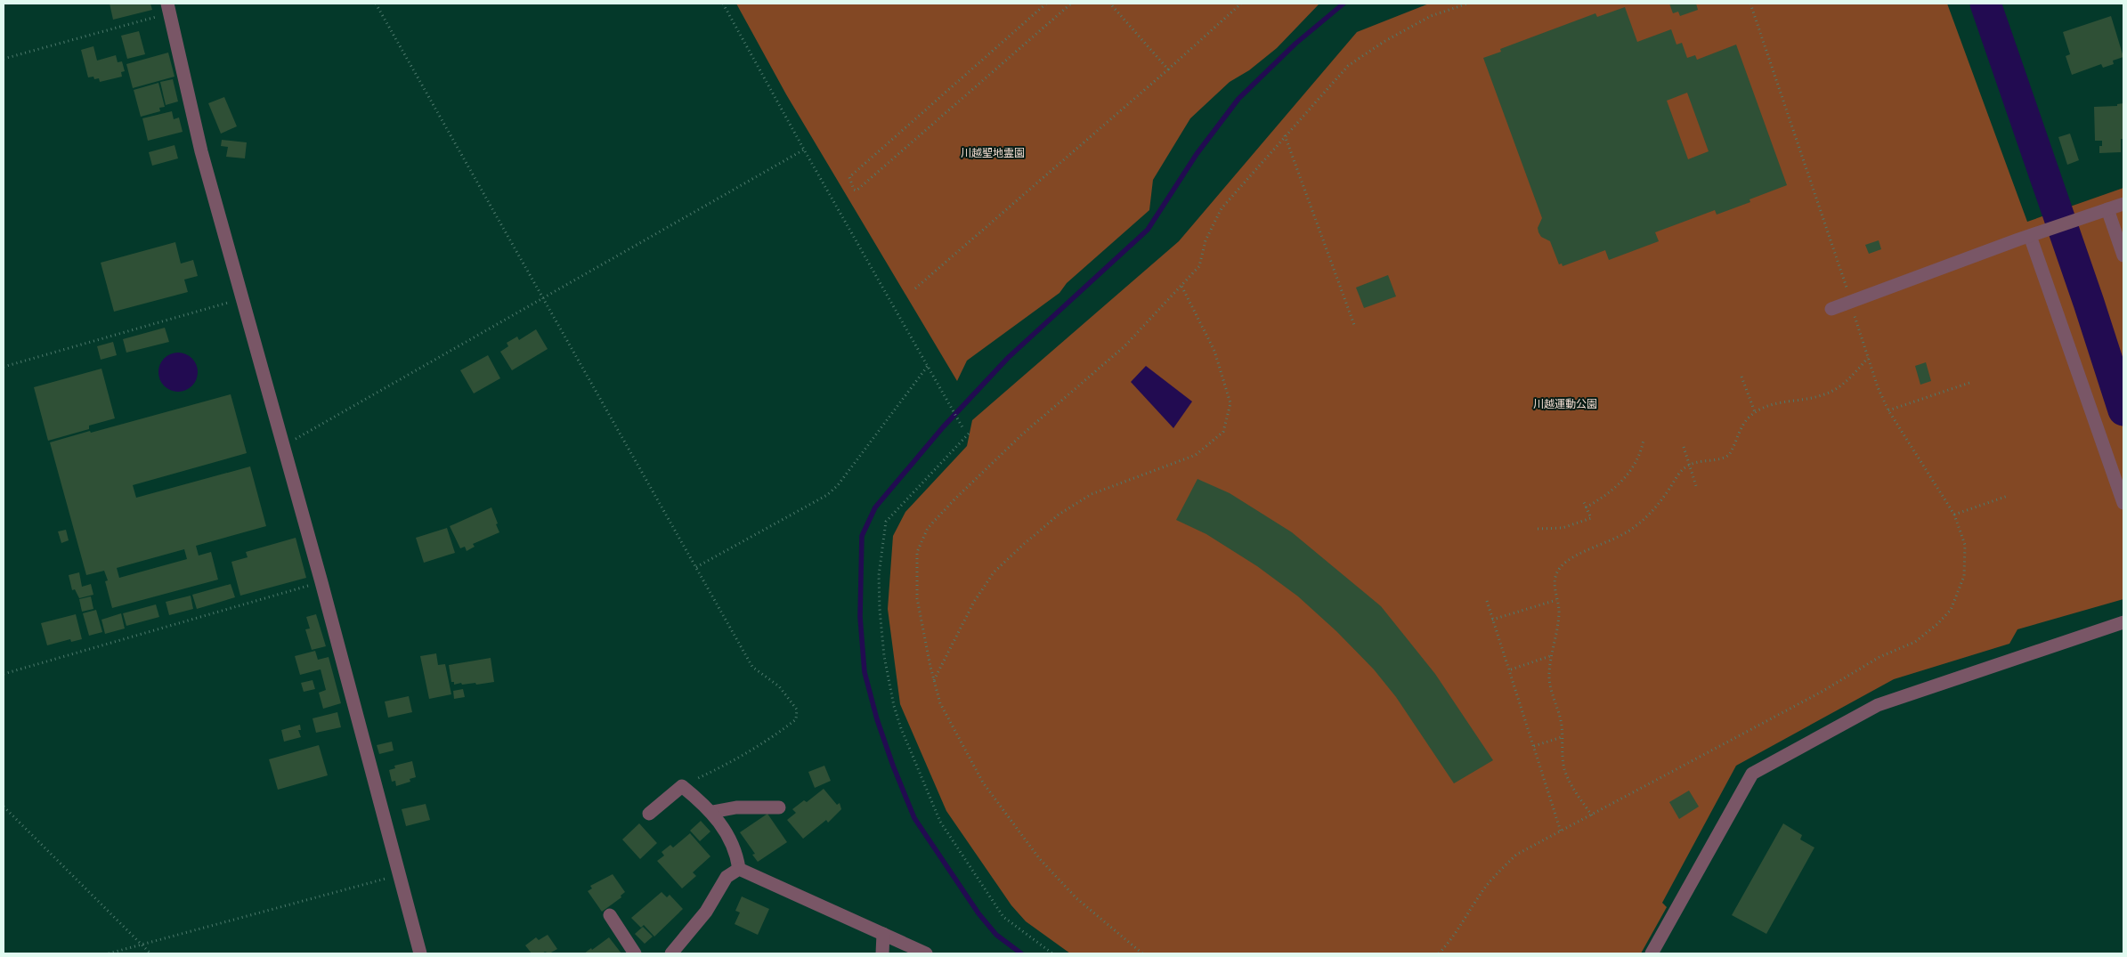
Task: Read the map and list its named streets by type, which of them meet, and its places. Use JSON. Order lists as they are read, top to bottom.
{
  "parks": ["川越聖地霊園", "川越運動公園"]
}
